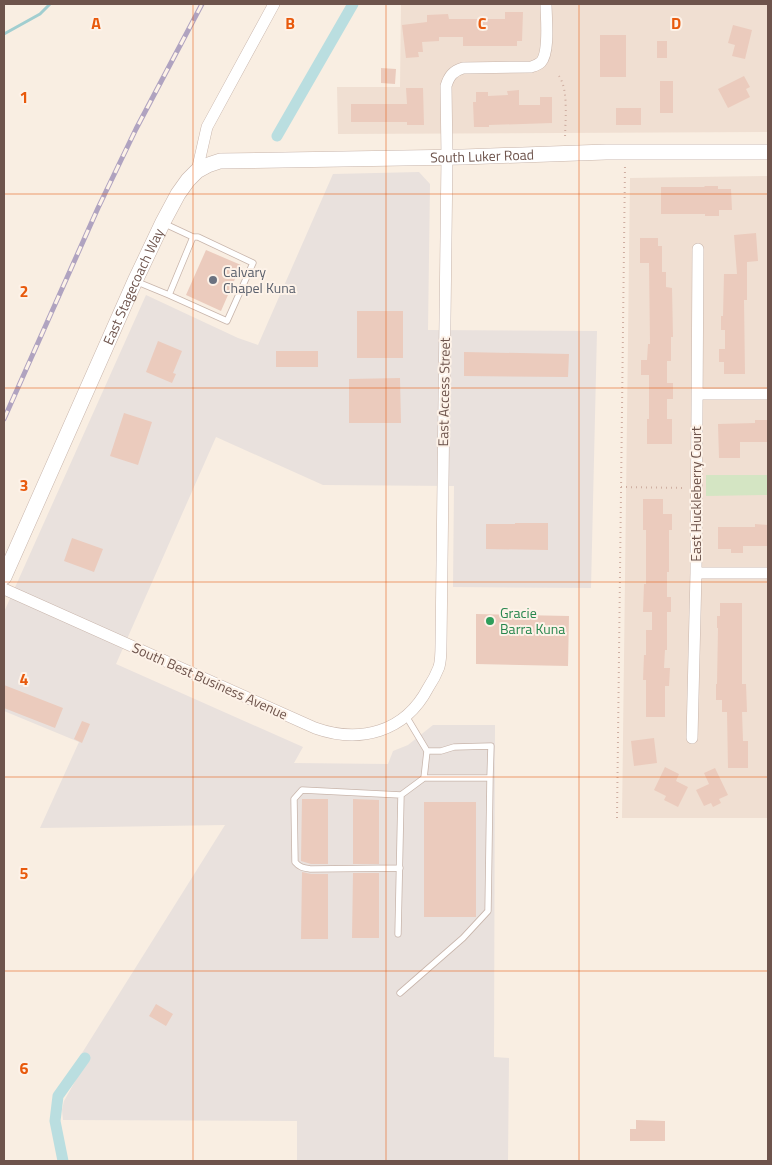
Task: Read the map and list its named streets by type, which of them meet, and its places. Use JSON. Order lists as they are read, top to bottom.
{
  "streets": {
    "street": [
      "South Luker Road",
      "East Stagecoach Way",
      "East Access Street",
      "East Huckleberry Court",
      "South Best Business Avenue"
    ]
  },
  "crossings": [
    ["South Luker Road", "East Stagecoach Way"],
    ["South Luker Road", "East Access Street"],
    ["East Access Street", "South Best Business Avenue"]
  ],
  "places": ["Calvary Chapel Kuna", "Gracie Barra Kuna"],
  "grid": {
    "columns": [
      "A",
      "B",
      "C",
      "D"
    ],
    "rows": [
      "1",
      "2",
      "3",
      "4",
      "5",
      "6"
    ]
  }
}
